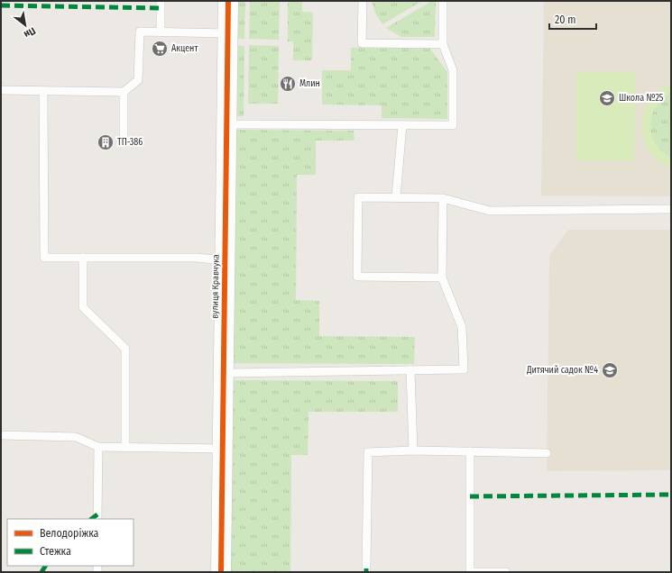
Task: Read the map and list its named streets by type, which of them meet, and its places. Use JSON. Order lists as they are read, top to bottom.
{
  "streets": {
    "street": ["вулиця Кравчука"]
  },
  "places": {
    "supermarket": ["Акцент"],
    "restaurant": ["Млин"],
    "school or university": ["Школа №25", "Дитячий садок №4"],
    "building": ["ТП-386"]
  },
  "legend": ["Велодоріжка", "Стежка"],
  "scale_bar": "20 m",
  "north": "bottom right"
}
